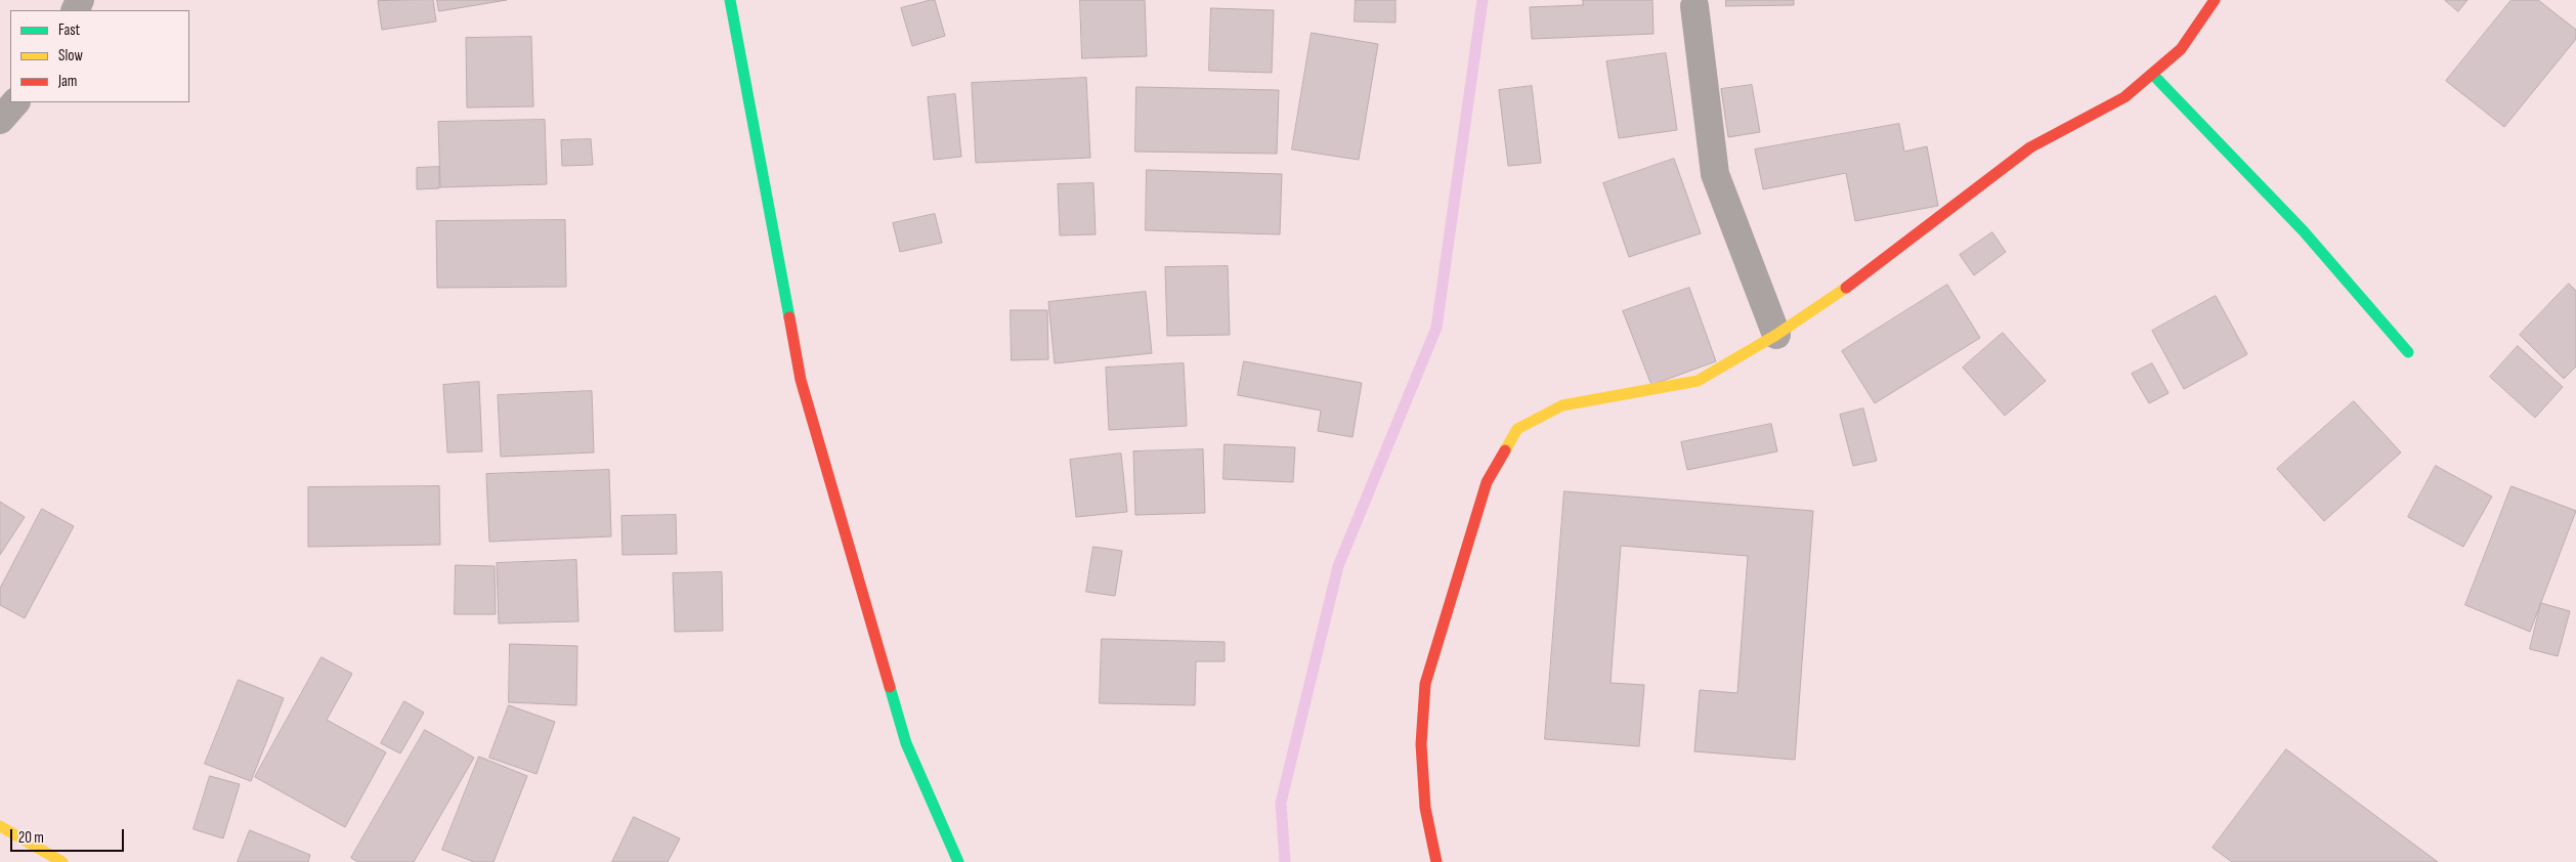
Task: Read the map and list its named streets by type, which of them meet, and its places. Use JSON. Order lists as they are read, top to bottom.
{
  "legend": ["Fast", "Slow", "Jam"],
  "scale_bar": "20 m"
}
